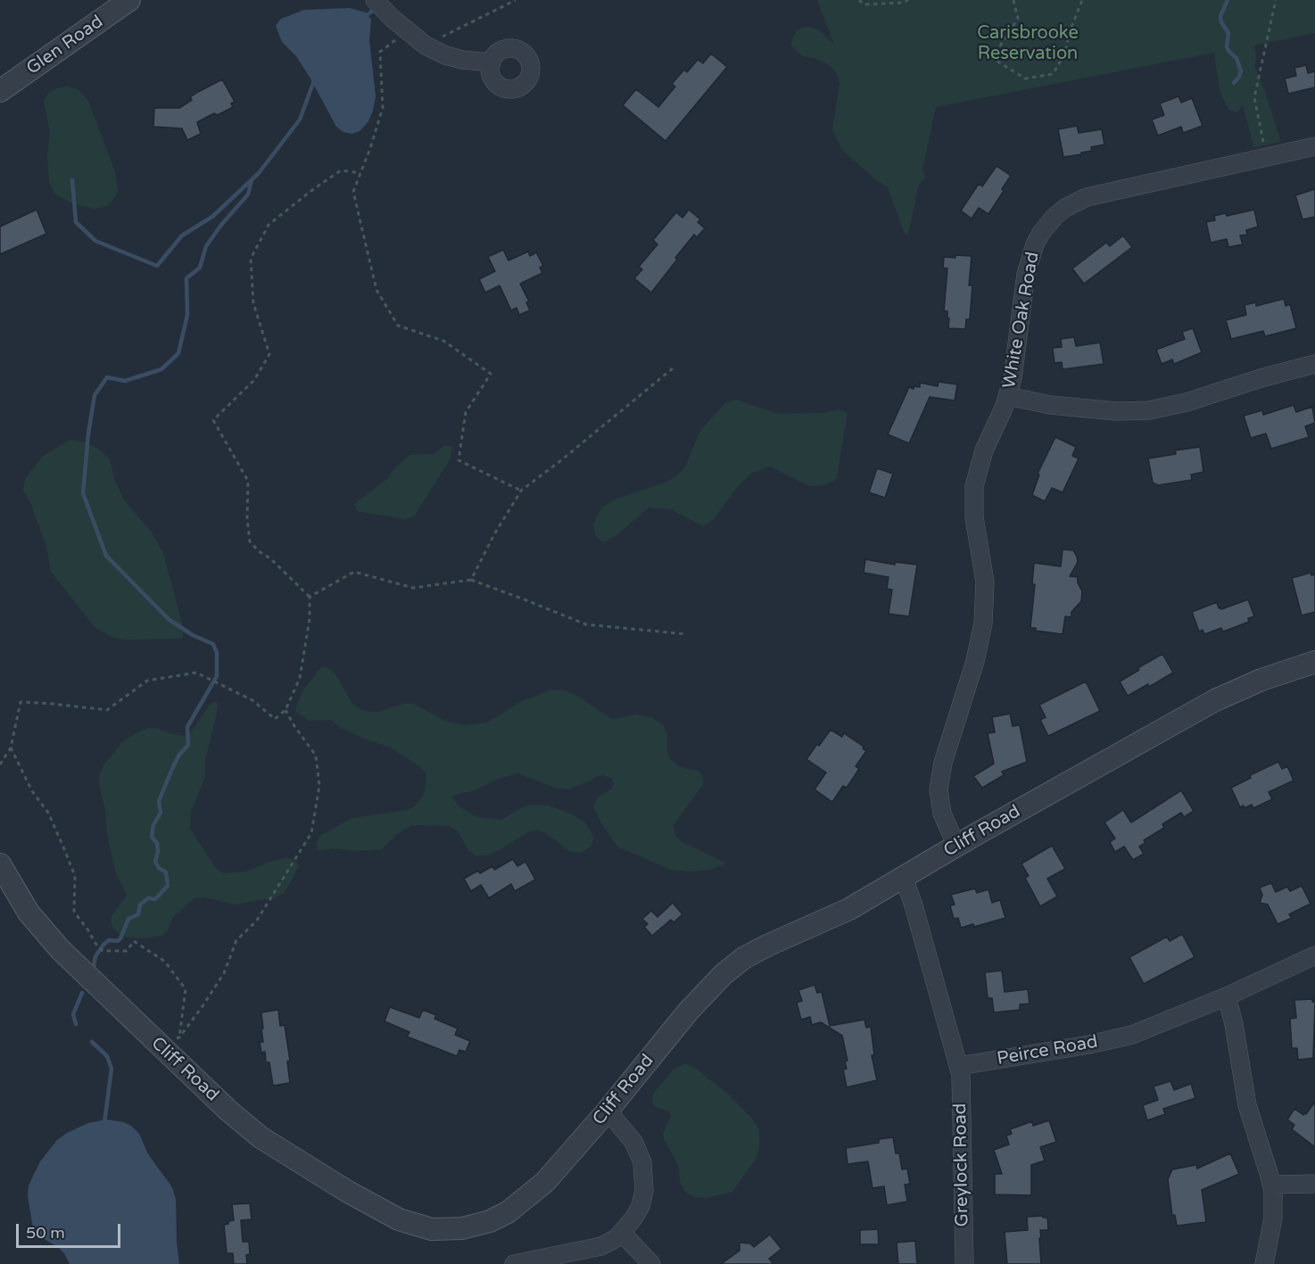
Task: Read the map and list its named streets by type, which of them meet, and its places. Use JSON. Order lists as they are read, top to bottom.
{
  "streets": {
    "street": [
      "Glen Road",
      "White Oak Road",
      "Cliff Road",
      "Peirce Road",
      "Greylock Road"
    ]
  },
  "crossings": [
    ["White Oak Road", "Cliff Road"],
    ["Peirce Road", "Greylock Road"]
  ],
  "parks": ["Carisbrooke Reservation"],
  "scale_bar": "50 m"
}
